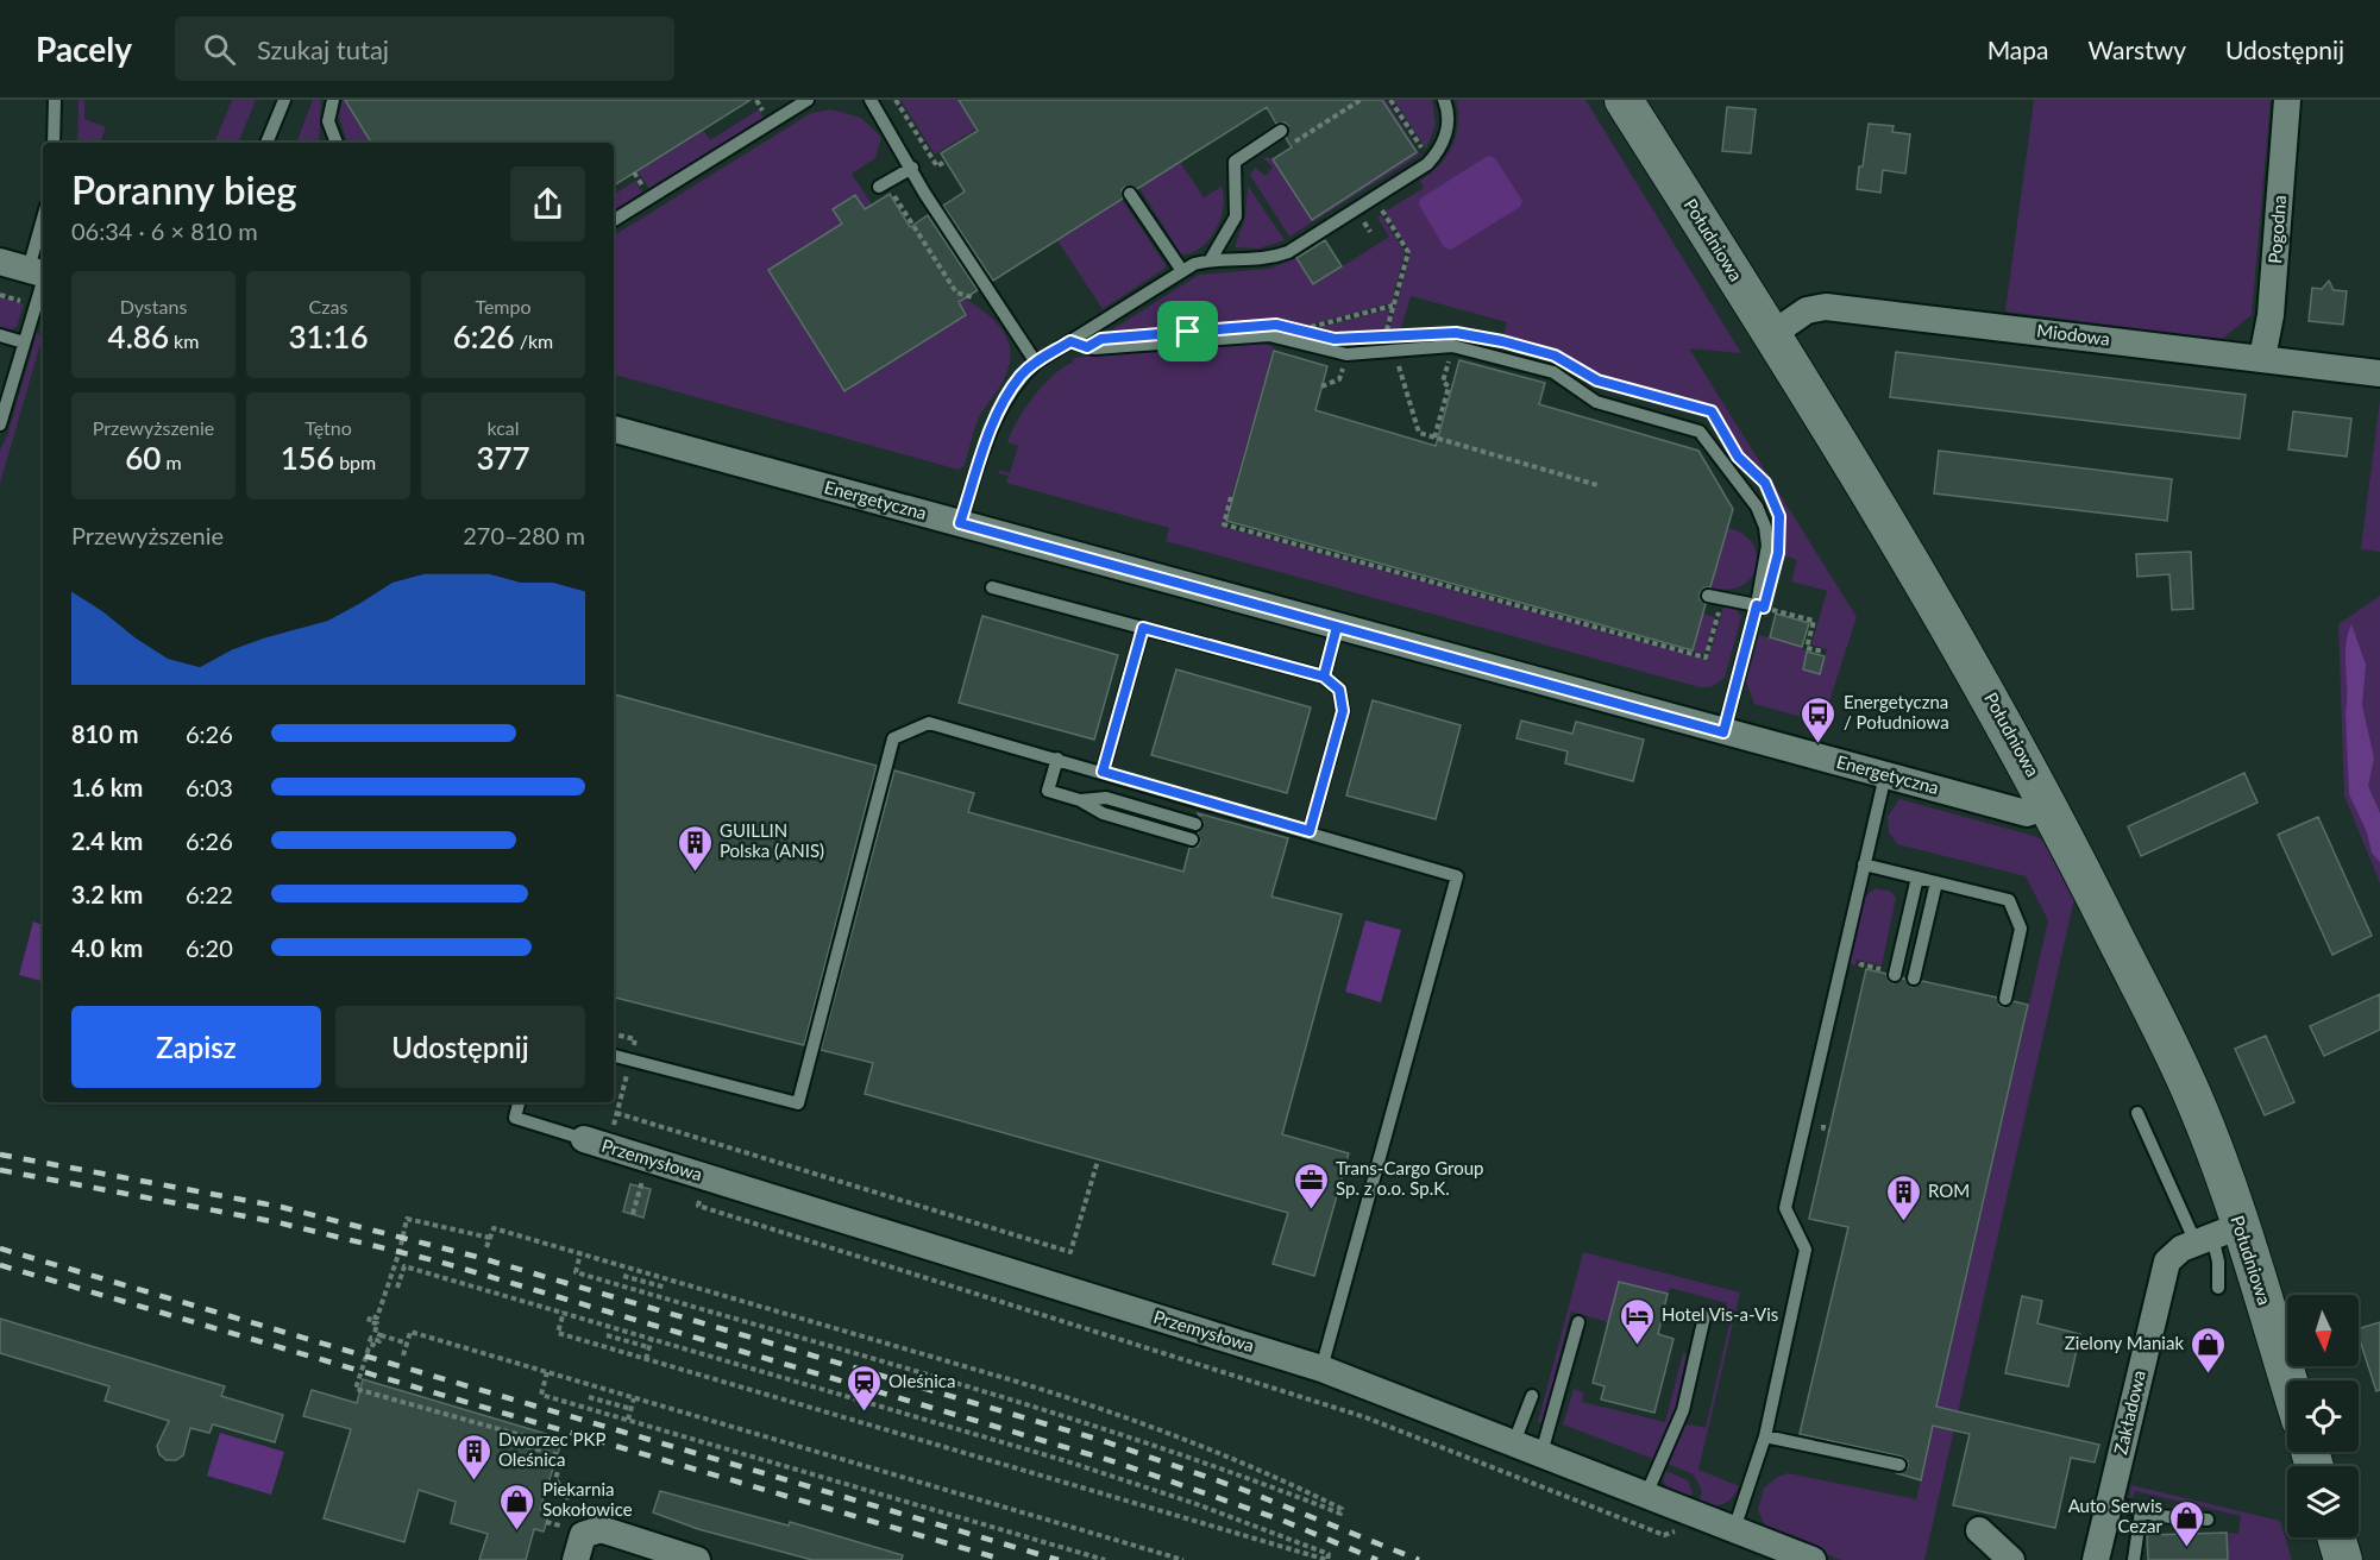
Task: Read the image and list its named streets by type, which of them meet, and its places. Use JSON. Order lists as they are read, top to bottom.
{
  "streets": {
    "street": [
      "Pogodna",
      "Południowa",
      "Miodowa",
      "Energetyczna",
      "Przemysłowa",
      "Zakładowa"
    ]
  },
  "crossings": [
    ["Pogodna", "Miodowa"],
    ["Południowa", "Miodowa"],
    ["Południowa", "Energetyczna"],
    ["Południowa", "Zakładowa"]
  ],
  "places": {
    "bus stop": ["Energetyczna / Południowa"],
    "building": ["GUILLIN Polska (ANIS)", "ROM", "Dworzec PKP Oleśnica"],
    "office": ["Trans-Cargo Group Sp. z o.o. Sp.K."],
    "hotel": ["Hotel Vis-a-Vis"],
    "shop": ["Zielony Maniak", "Piekarnia Sokołowice", "Auto Serwis Cezar"],
    "station": ["Oleśnica"]
  },
  "north": "bottom",
  "page": {
    "header": "Pacely",
    "search": "Szukaj tutaj",
    "nav": ["Mapa", "Warstwy", "Udostępnij"],
    "heading": ["Poranny bieg", "06:34 · 6 × 810 m"],
    "stats": [
      ["Dystans", "4.86 km"],
      ["Czas", "31:16"],
      ["Tempo", "6:26 /km"],
      ["Przewyższenie", "60 m"],
      ["Tętno", "156 bpm"],
      ["kcal", "377"]
    ],
    "chart": ["Przewyższenie", "270–280 m"],
    "list": [
      {
        "name": "810 m",
        "note": "6:26"
      },
      {
        "name": "1.6 km",
        "note": "6:03"
      },
      {
        "name": "2.4 km",
        "note": "6:26"
      },
      {
        "name": "3.2 km",
        "note": "6:22"
      },
      {
        "name": "4.0 km",
        "note": "6:20"
      }
    ],
    "buttons": ["Zapisz", "Udostępnij"]
  }
}
